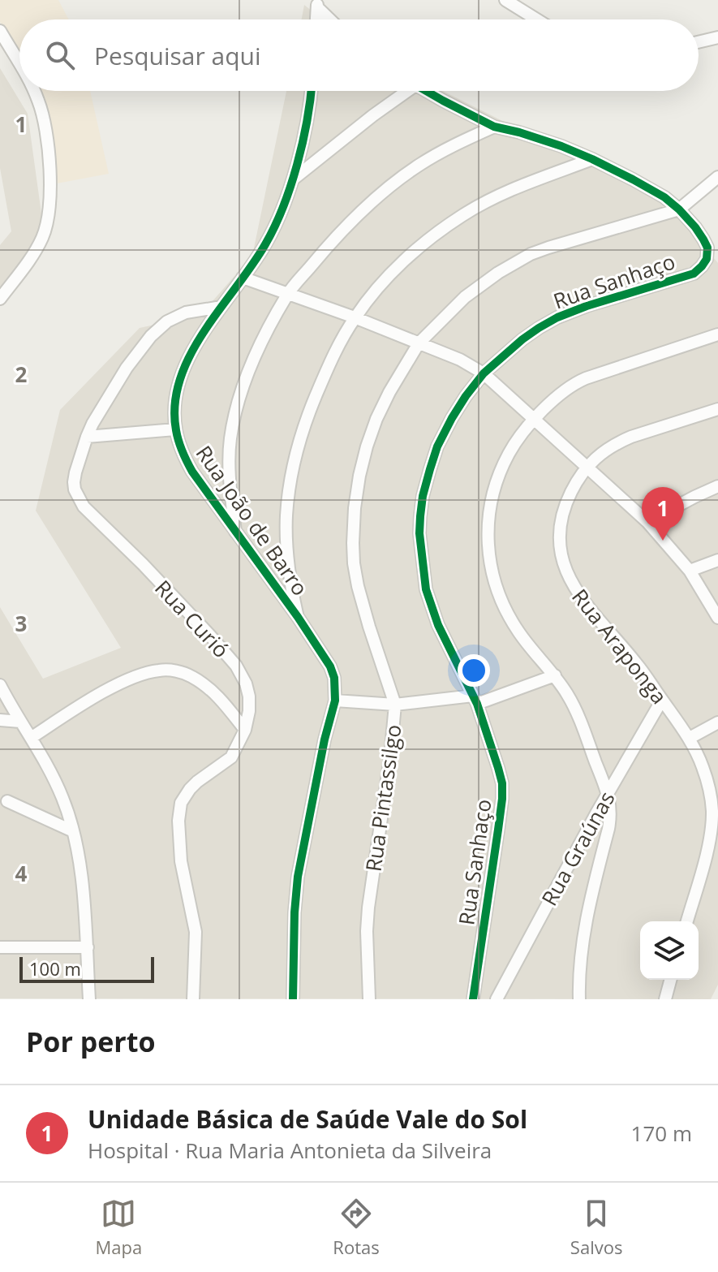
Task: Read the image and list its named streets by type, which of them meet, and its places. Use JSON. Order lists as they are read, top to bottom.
{
  "streets": {
    "street": [
      "Rua Sanhaço",
      "Rua João de Barro",
      "Rua Curió",
      "Rua Araponga",
      "Rua Pintassilgo",
      "Rua Graúnas"
    ]
  },
  "crossings": [
    ["Rua Sanhaço", "Rua Pintassilgo"],
    ["Rua João de Barro", "Rua Curió"],
    ["Rua Araponga", "Rua Graúnas"]
  ],
  "scale_bar": "100 m",
  "page": {
    "search": "Pesquisar aqui",
    "pins": "1",
    "scale": "100 m",
    "heading": "Por perto",
    "list": [
      {
        "mark": "1",
        "name": "Unidade Básica de Saúde Vale do Sol",
        "note": "Hospital · Rua Maria Antonieta da Silveira",
        "value": "170 m"
      }
    ],
    "nav": ["Mapa", "Rotas", "Salvos"]
  },
  "grid": {
    "rows": [
      "1",
      "2",
      "3",
      "4"
    ]
  }
}
